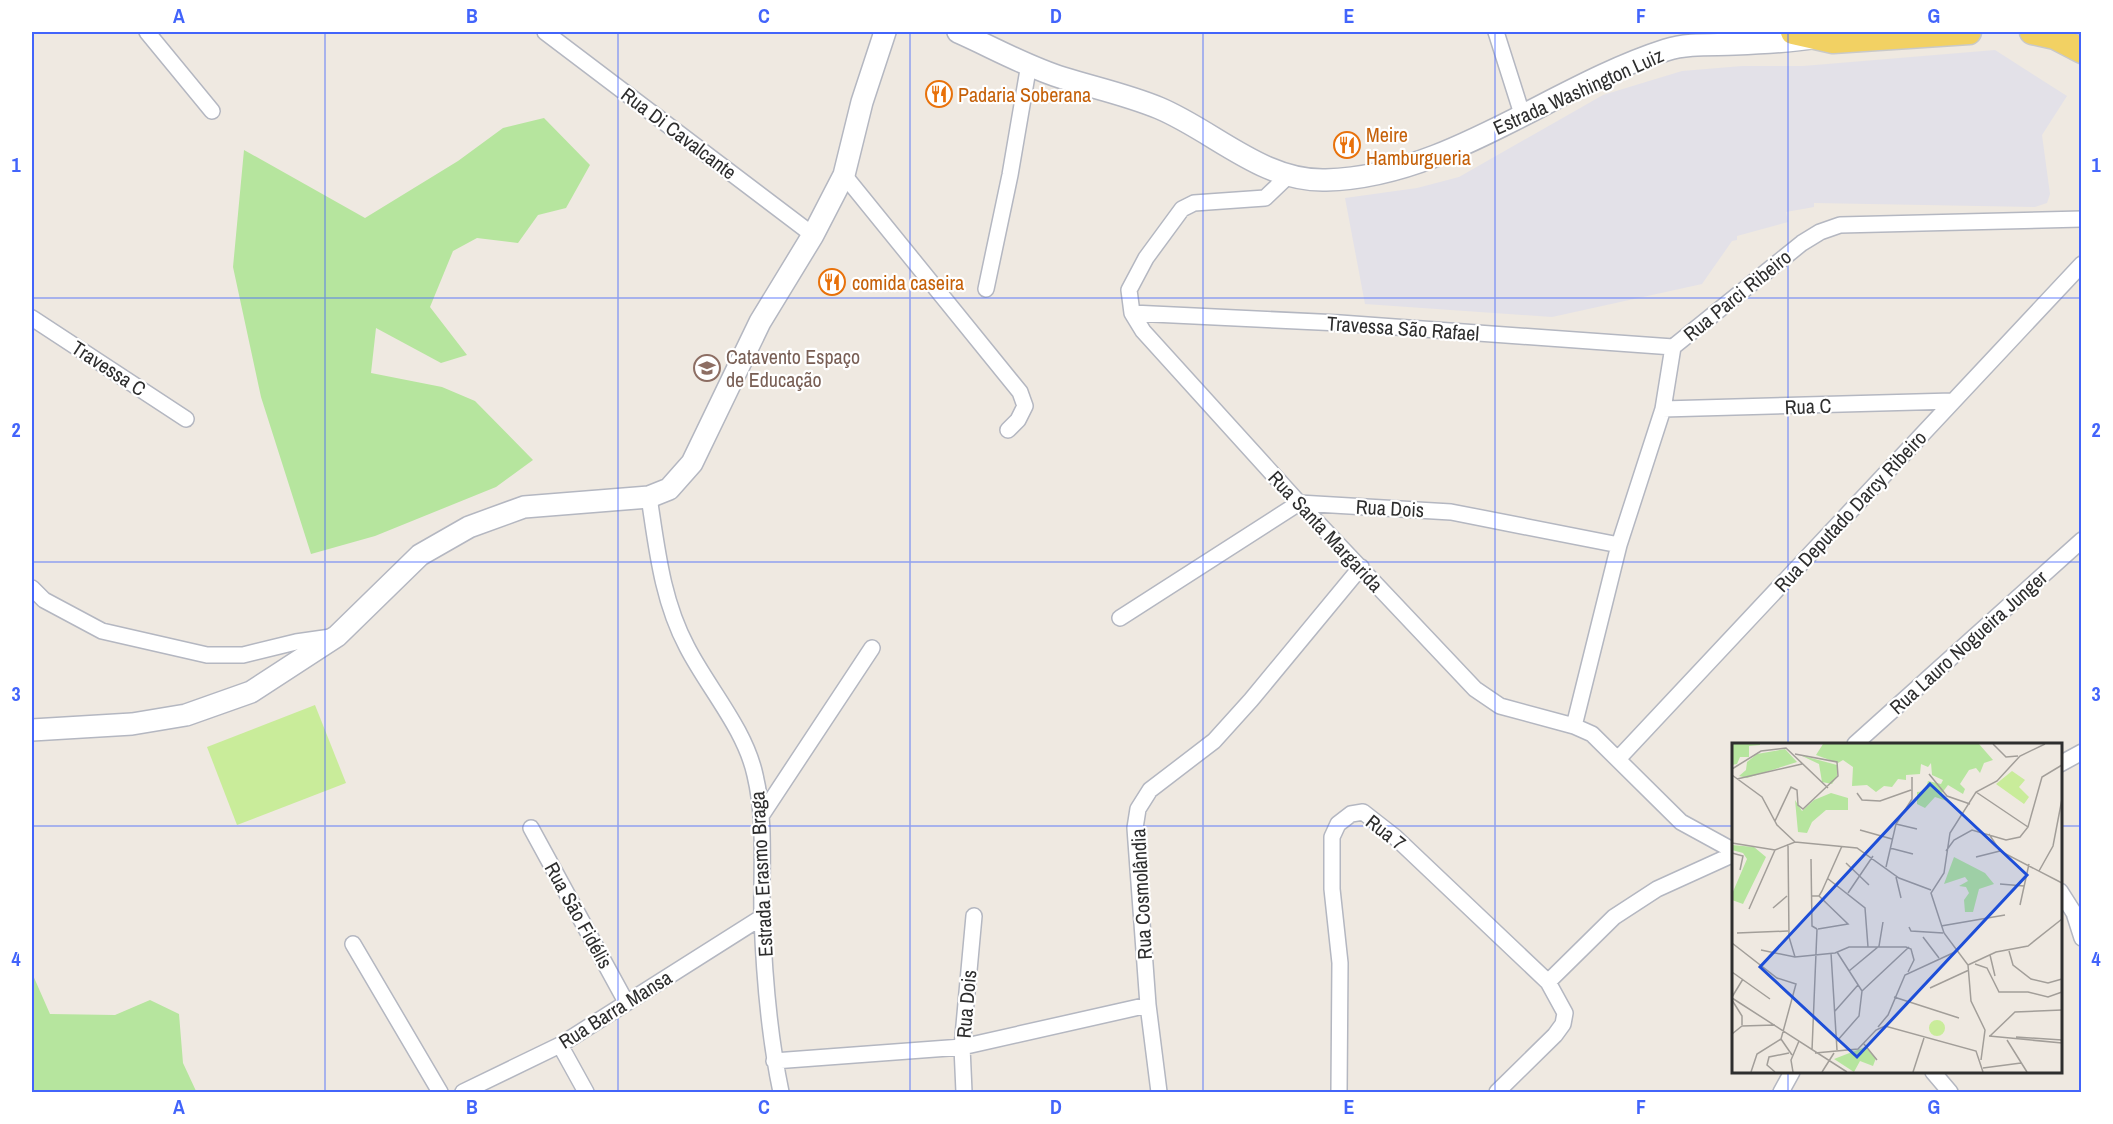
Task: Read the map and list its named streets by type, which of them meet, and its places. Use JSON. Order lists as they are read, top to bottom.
{
  "streets": {
    "main road": ["Estrada Washington Luiz"],
    "street": [
      "Rua Di Cavalcante",
      "Rua Parci Ribeiro",
      "Travessa São Rafael",
      "Travessa C",
      "Rua C",
      "Rua Dois",
      "Rua Deputado Darcy Ribeiro",
      "Rua Santa Margarida",
      "Rua Lauro Nogueira Junger",
      "Rua 7",
      "Estrada Erasmo Braga",
      "Rua Cosmolândia",
      "Rua São Fidélis",
      "Rua Barra Mansa"
    ]
  },
  "crossings": [
    ["Rua Parci Ribeiro", "Travessa São Rafael"],
    ["Rua Parci Ribeiro", "Rua C"],
    ["Rua Parci Ribeiro", "Rua Dois"],
    ["Rua Parci Ribeiro", "Rua Santa Margarida"],
    ["Travessa São Rafael", "Rua Santa Margarida"],
    ["Rua C", "Rua Deputado Darcy Ribeiro"],
    ["Rua Dois", "Rua Santa Margarida"],
    ["Rua Deputado Darcy Ribeiro", "Rua Santa Margarida"],
    ["Rua Santa Margarida", "Rua Cosmolândia"],
    ["Estrada Erasmo Braga", "Rua Barra Mansa"],
    ["Rua São Fidélis", "Rua Barra Mansa"]
  ],
  "places": {
    "restaurant": ["Padaria Soberana", "Meire Hamburgueria", "comida caseira"],
    "school or university": ["Catavento Espaço de Educação"]
  },
  "grid": {
    "columns": [
      "A",
      "B",
      "C",
      "D",
      "E",
      "F",
      "G"
    ],
    "rows": [
      "1",
      "2",
      "3",
      "4"
    ]
  }
}
